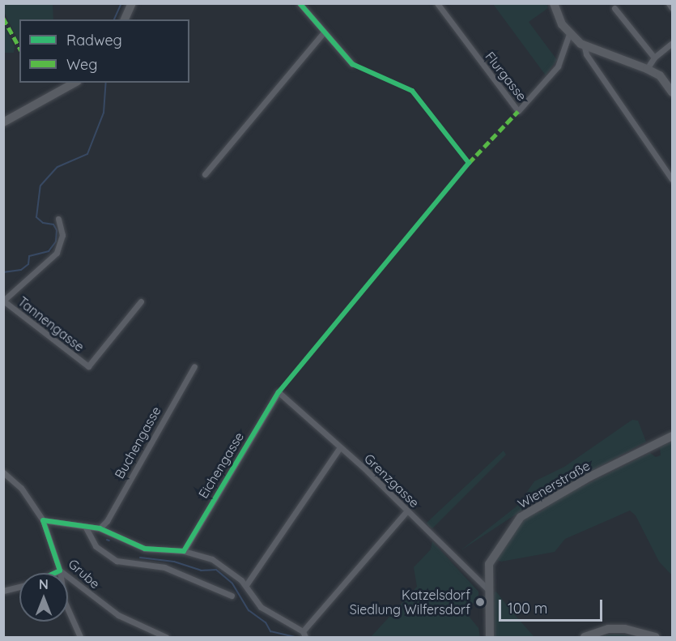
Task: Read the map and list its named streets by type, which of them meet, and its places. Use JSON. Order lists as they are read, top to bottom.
{
  "streets": {
    "street": [
      "Flurgasse",
      "Tannengasse",
      "Buchengasse",
      "Eichengasse",
      "Grenzgasse",
      "Wienerstraße",
      "Grube"
    ]
  },
  "crossings": [
    ["Eichengasse", "Grenzgasse"],
    ["Grenzgasse", "Wienerstraße"]
  ],
  "places": ["Katzelsdorf Siedlung Wilfersdorf"],
  "legend": ["Radweg", "Weg"],
  "scale_bar": "100 m",
  "north": "top"
}
